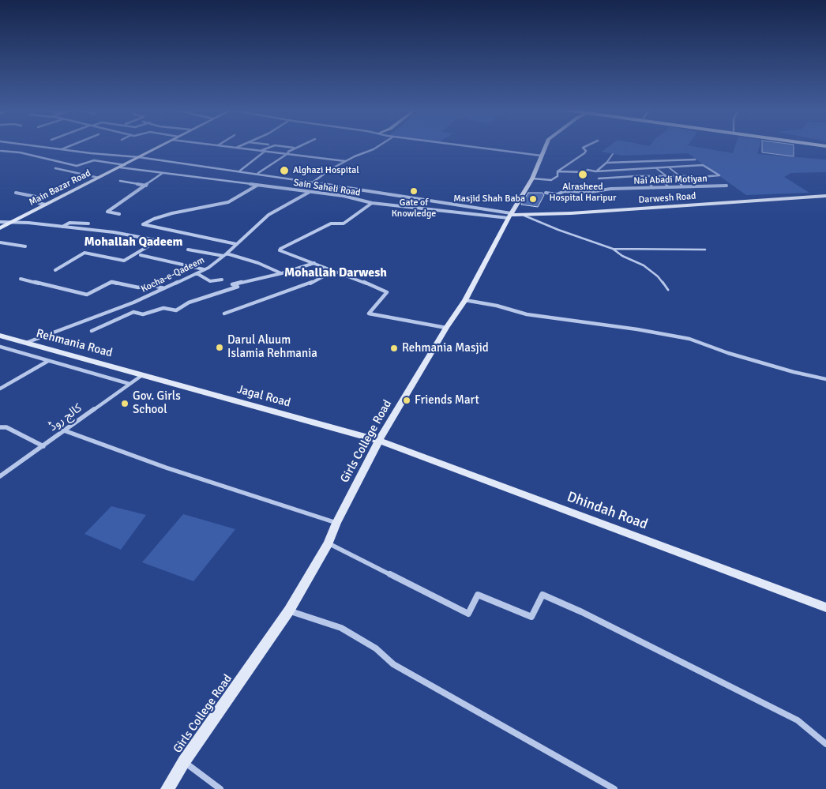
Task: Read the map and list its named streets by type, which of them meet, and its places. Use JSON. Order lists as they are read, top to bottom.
{
  "streets": {
    "main road": [
      "Main Bazar Road",
      "Darwesh Road",
      "Rehmania Road",
      "Jagal Road",
      "Girls College Road",
      "Dhindah Road"
    ],
    "street": [
      "Nai Abadi Motiyan",
      "Sain Saheli Road",
      "Kocha-e-Qadeem",
      "کالج روڈ"
    ]
  },
  "crossings": [
    ["Nai Abadi Motiyan", "Girls College Road"],
    ["Main Bazar Road", "Sain Saheli Road"],
    ["Sain Saheli Road", "Darwesh Road"],
    ["Sain Saheli Road", "Kocha-e-Qadeem"],
    ["Sain Saheli Road", "Girls College Road"],
    ["Darwesh Road", "Girls College Road"],
    ["Kocha-e-Qadeem", "Rehmania Road"],
    ["Rehmania Road", "Jagal Road"],
    ["Rehmania Road", "کالج روڈ"],
    ["Jagal Road", "کالج روڈ"],
    ["Jagal Road", "Girls College Road"],
    ["Jagal Road", "Dhindah Road"],
    ["Girls College Road", "Dhindah Road"]
  ],
  "districts": ["Mohallah Qadeem", "Mohallah Darwesh"],
  "places": [
    "Alghazi Hospital",
    "Alrasheed Hospital Haripur",
    "Gate of Knowledge",
    "Masjid Shah Baba",
    "Darul Aluum Islamia Rehmania",
    "Rehmania Masjid",
    "Friends Mart",
    "Gov. Girls School"
  ]
}
